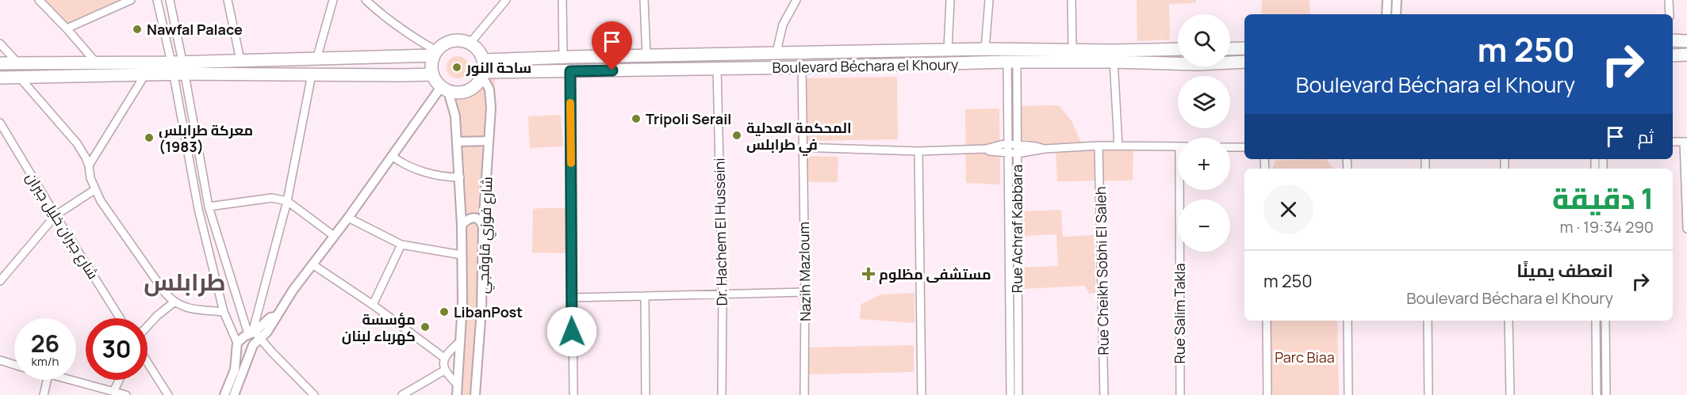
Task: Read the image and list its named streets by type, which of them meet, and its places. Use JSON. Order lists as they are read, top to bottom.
{
  "streets": {
    "highway": ["Boulevard Béchara el Khoury"],
    "street": [
      "شارع جبران خليل جبران",
      "Rue Achraf Kabbara",
      "Dr. Hachem El Husseini",
      "شارع فوزي قاوقجي",
      "Rue Cheikh Sobhi El Saleh",
      "Nazih Mazloum",
      "Rue Salim Takla"
    ]
  },
  "crossings": [
    ["Boulevard Béchara el Khoury", "Rue Achraf Kabbara"],
    ["Boulevard Béchara el Khoury", "Dr. Hachem El Husseini"],
    ["Boulevard Béchara el Khoury", "شارع فوزي قاوقجي"],
    ["Boulevard Béchara el Khoury", "Nazih Mazloum"]
  ],
  "districts": ["طرابلس"],
  "parks": ["Parc Biaa"],
  "places": {
    "other": [
      "Nawfal Palace",
      "ساحة النور",
      "Tripoli Serail",
      "المحكمة العدلية في طرابلس",
      "معركة طرابلس (1983)",
      "LibanPost",
      "مؤسسة كهرباء لبنان"
    ],
    "health": ["مستشفى مظلوم"]
  },
  "page": {
    "map_buttons": ["+", "−"],
    "turn": ["250 m", "Boulevard Béchara el Khoury"],
    "then": "ثم",
    "heading": ["1 دقيقة", "290 m · 19:34"],
    "list": [
      {
        "name": "انعطف يمينًا",
        "note": "Boulevard Béchara el Khoury",
        "value": "250 m"
      }
    ],
    "speed": "26 km/h",
    "limit": "30"
  }
}
